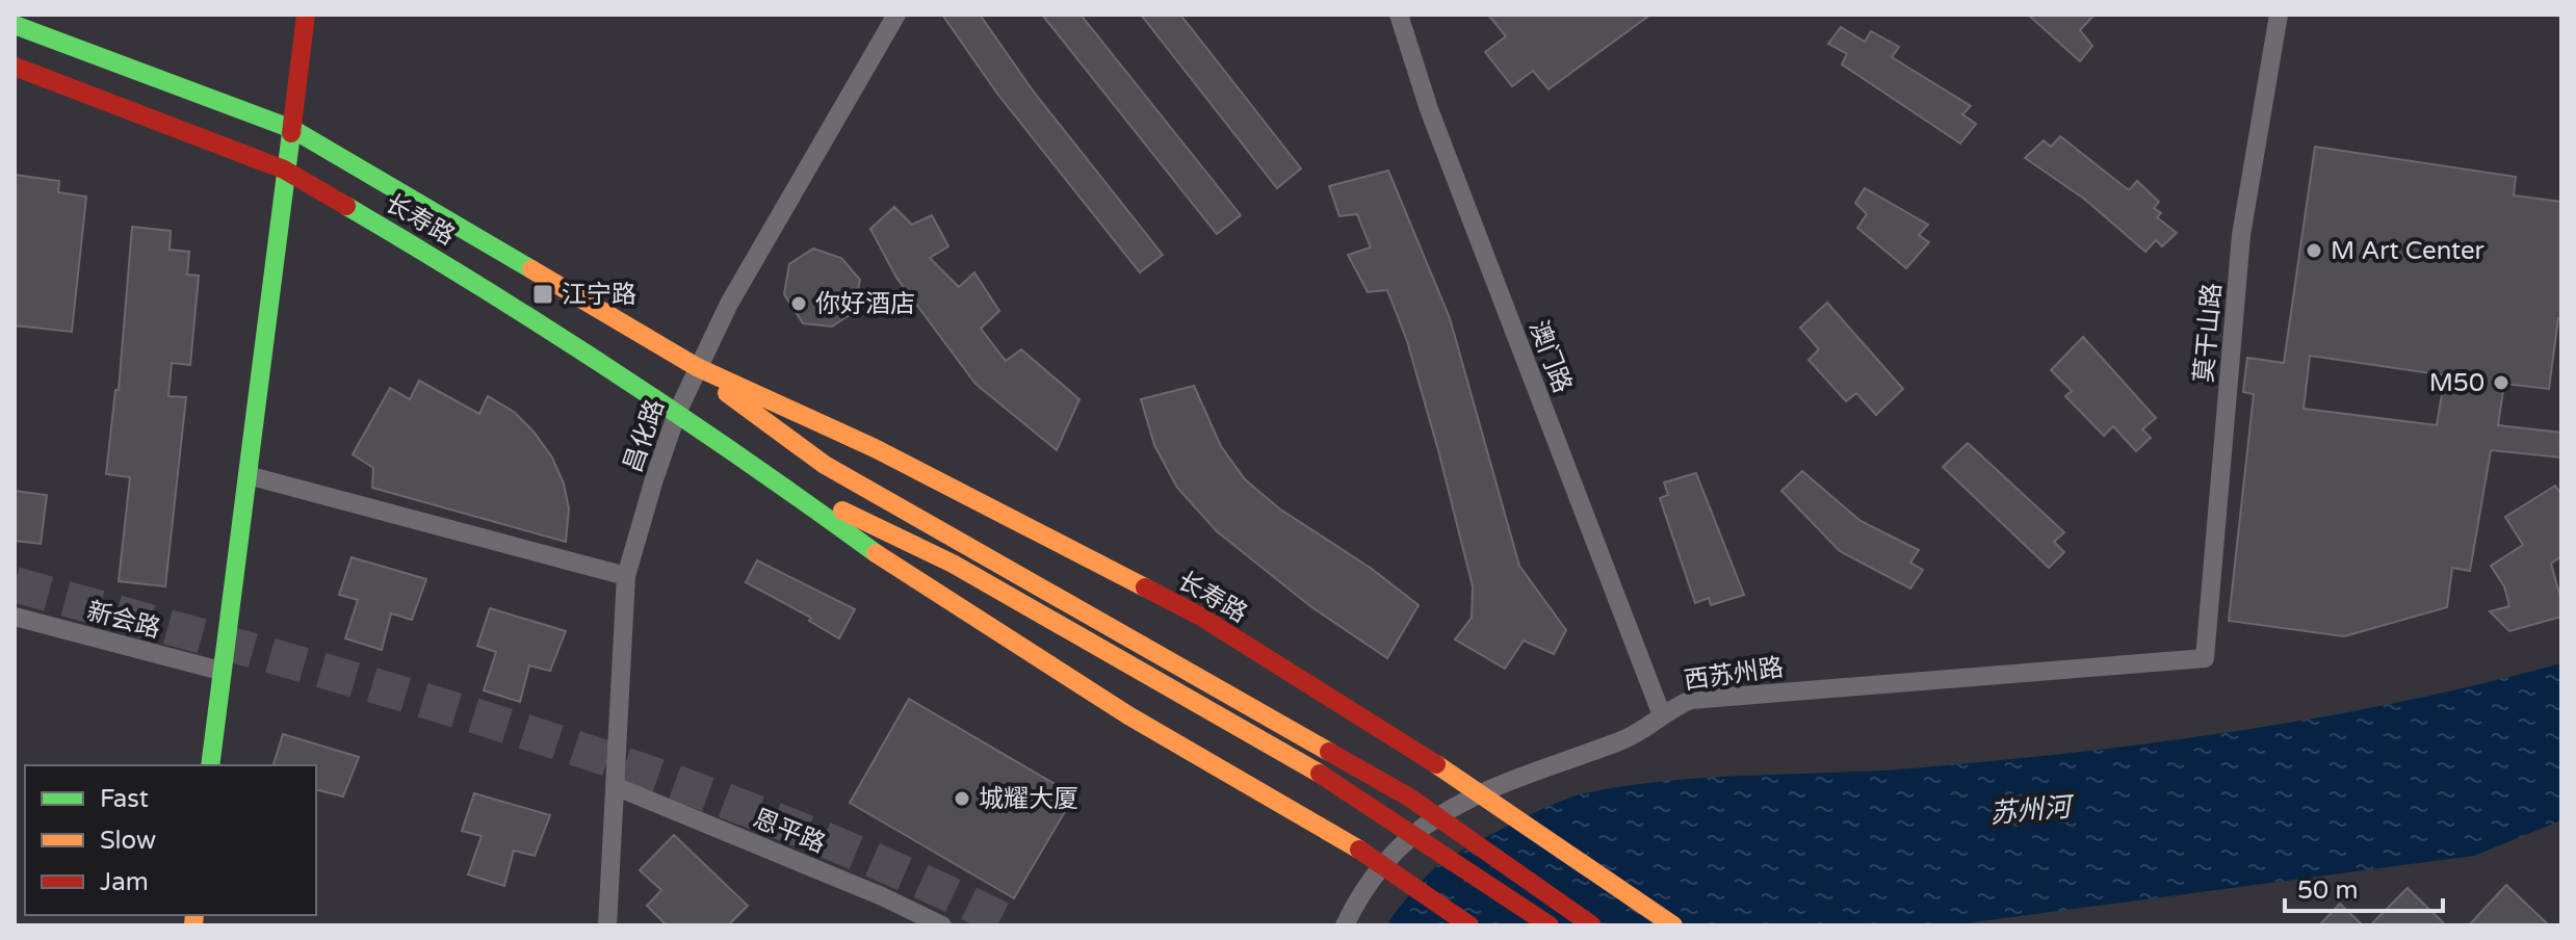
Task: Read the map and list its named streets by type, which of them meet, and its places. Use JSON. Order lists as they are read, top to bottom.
{
  "streets": {
    "main road": ["长寿路"],
    "street": [
      "莫干山路",
      "澳门路",
      "昌化路",
      "新会路",
      "西苏州路",
      "恩平路"
    ]
  },
  "crossings": [
    ["长寿路", "昌化路"],
    ["莫干山路", "西苏州路"],
    ["澳门路", "西苏州路"],
    ["昌化路", "恩平路"]
  ],
  "water": ["苏州河"],
  "places": {
    "other": [
      "M Art Center",
      "你好酒店",
      "M50",
      "城耀大厦"
    ],
    "transit": ["江宁路"]
  },
  "legend": ["Fast", "Slow", "Jam"],
  "scale_bar": "50 m"
}
